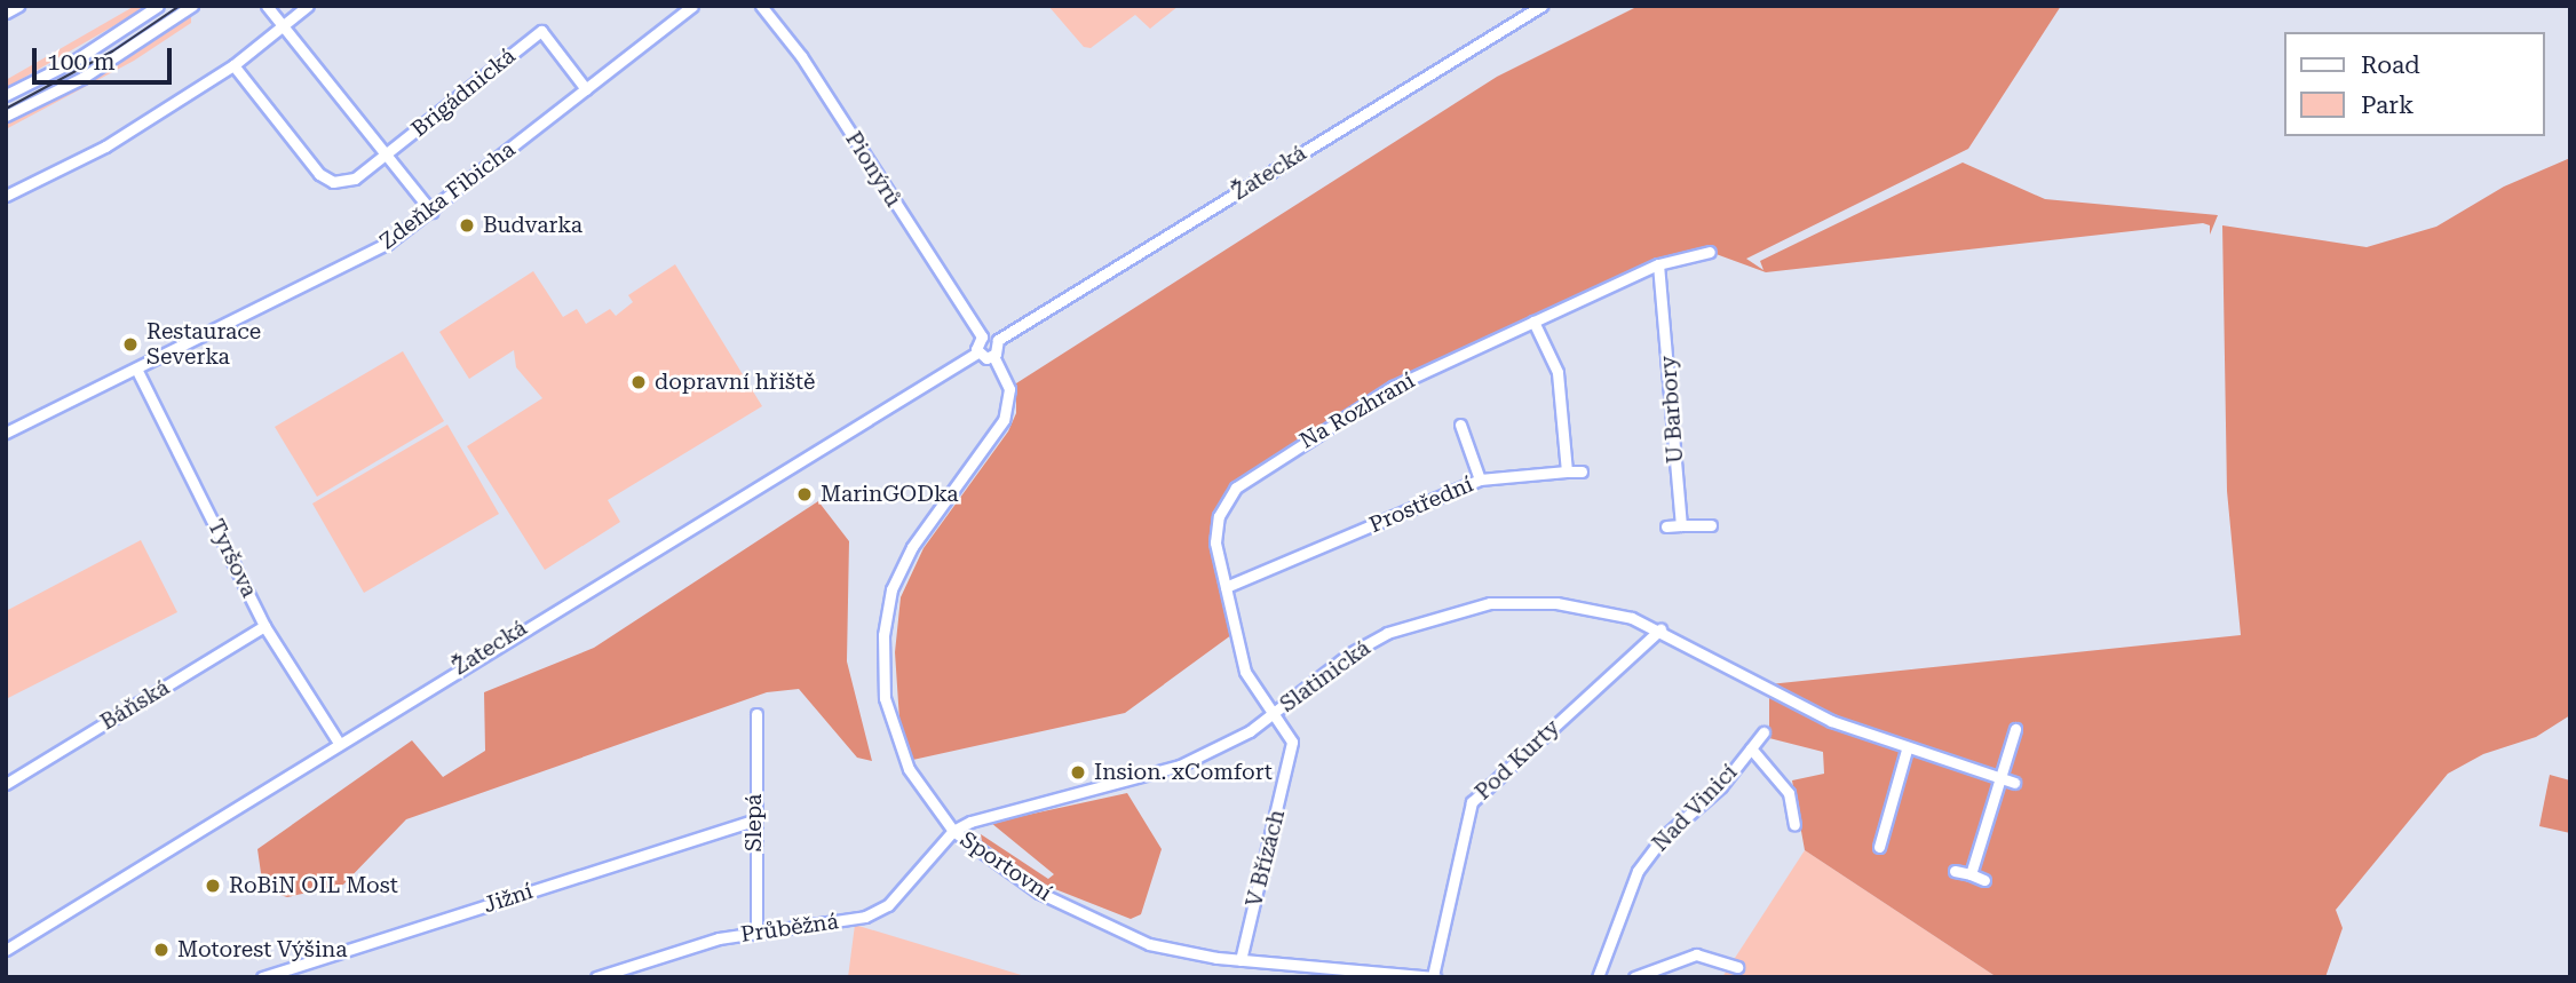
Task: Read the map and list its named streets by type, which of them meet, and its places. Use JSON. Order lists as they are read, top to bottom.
{
  "streets": {
    "street": [
      "Brigádnická",
      "Pionýrů",
      "Žatecká",
      "Zdeňka Fibicha",
      "U Barbory",
      "Na Rozhraní",
      "Prostřední",
      "Tyršova",
      "Slatinická",
      "Báňská",
      "Pod Kurty",
      "Nad Vinicí",
      "Slepá",
      "V Břízách",
      "Sportovní",
      "Jižní",
      "Průběžná"
    ]
  },
  "crossings": [
    ["Brigádnická", "Zdeňka Fibicha"],
    ["Žatecká", "Tyršova"],
    ["Zdeňka Fibicha", "Tyršova"],
    ["U Barbory", "Na Rozhraní"],
    ["Na Rozhraní", "Prostřední"],
    ["Na Rozhraní", "Slatinická"],
    ["Na Rozhraní", "V Břízách"],
    ["Tyršova", "Báňská"],
    ["Slatinická", "Pod Kurty"],
    ["Slatinická", "V Břízách"],
    ["Slatinická", "Sportovní"],
    ["Slatinická", "Průběžná"],
    ["Pod Kurty", "Sportovní"],
    ["Slepá", "Jižní"],
    ["Slepá", "Průběžná"],
    ["V Břízách", "Sportovní"],
    ["Sportovní", "Průběžná"]
  ],
  "places": [
    "Budvarka",
    "Restaurace Severka",
    "dopravní hřiště",
    "MarinGODka",
    "Insion. xComfort",
    "RoBiN OIL Most",
    "Motorest Výšina"
  ],
  "legend": ["Road", "Park"],
  "scale_bar": "100 m"
}
